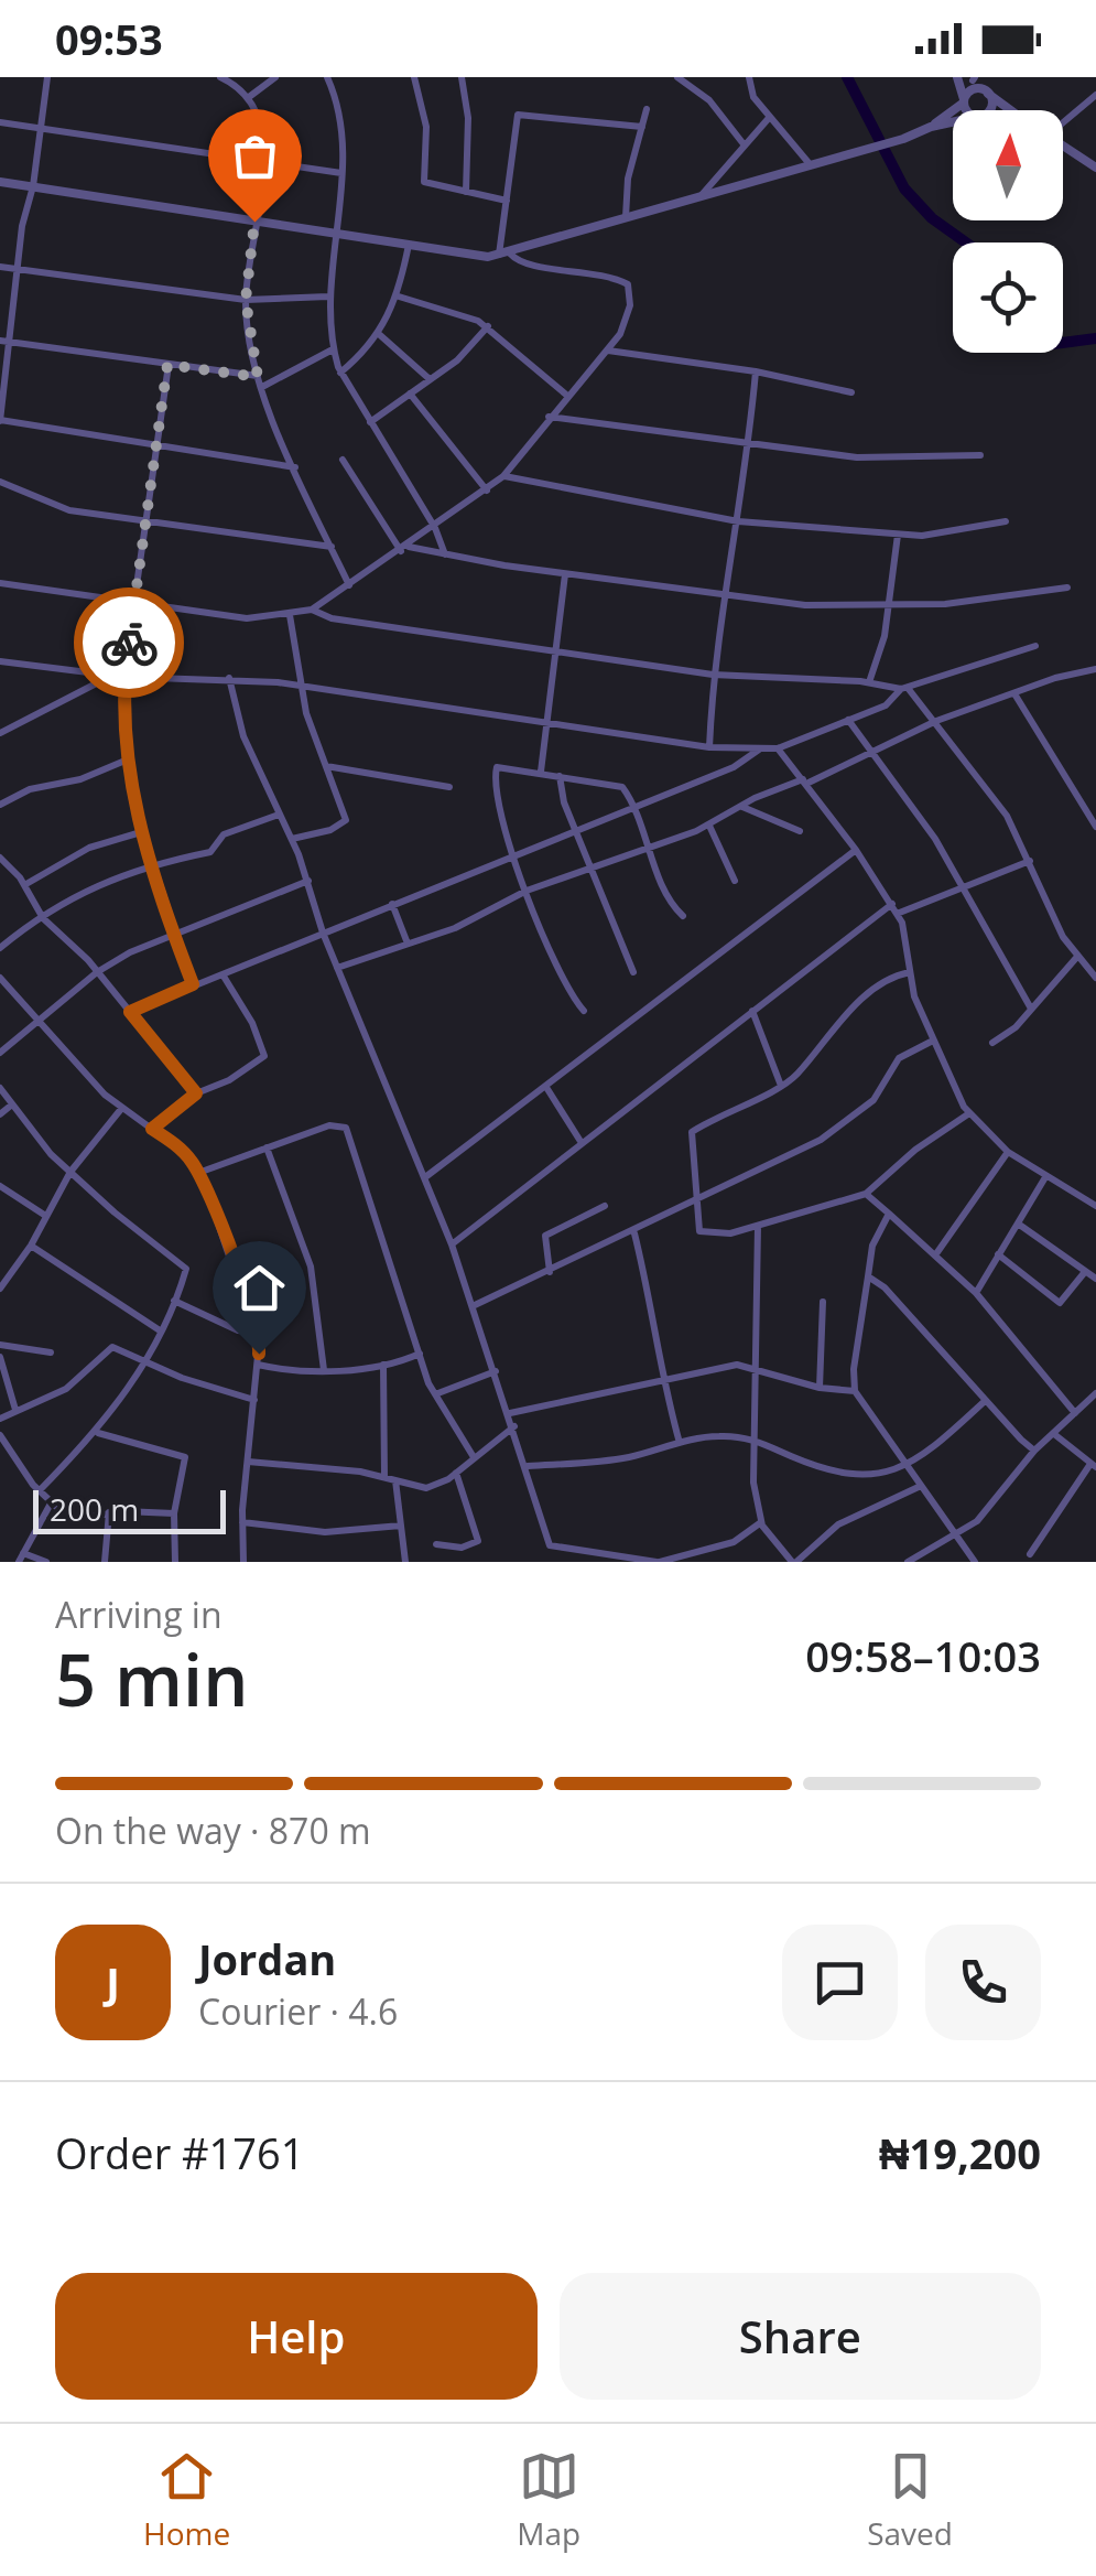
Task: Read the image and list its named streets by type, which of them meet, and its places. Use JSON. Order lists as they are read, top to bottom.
{
  "scale_bar": "200 m",
  "north": "top",
  "page": {
    "status": "09:53",
    "scale": "200 m",
    "heading": ["5 min", "Arriving in", "09:58–10:03"],
    "panel": [
      "Jordan",
      "Courier · 4.6",
      "Order #1761",
      "₦19,200"
    ],
    "bar": "On the way · 870 m",
    "round": "J",
    "buttons": ["Help", "Share"],
    "tabs": ["Home", "Map", "Saved"]
  }
}
